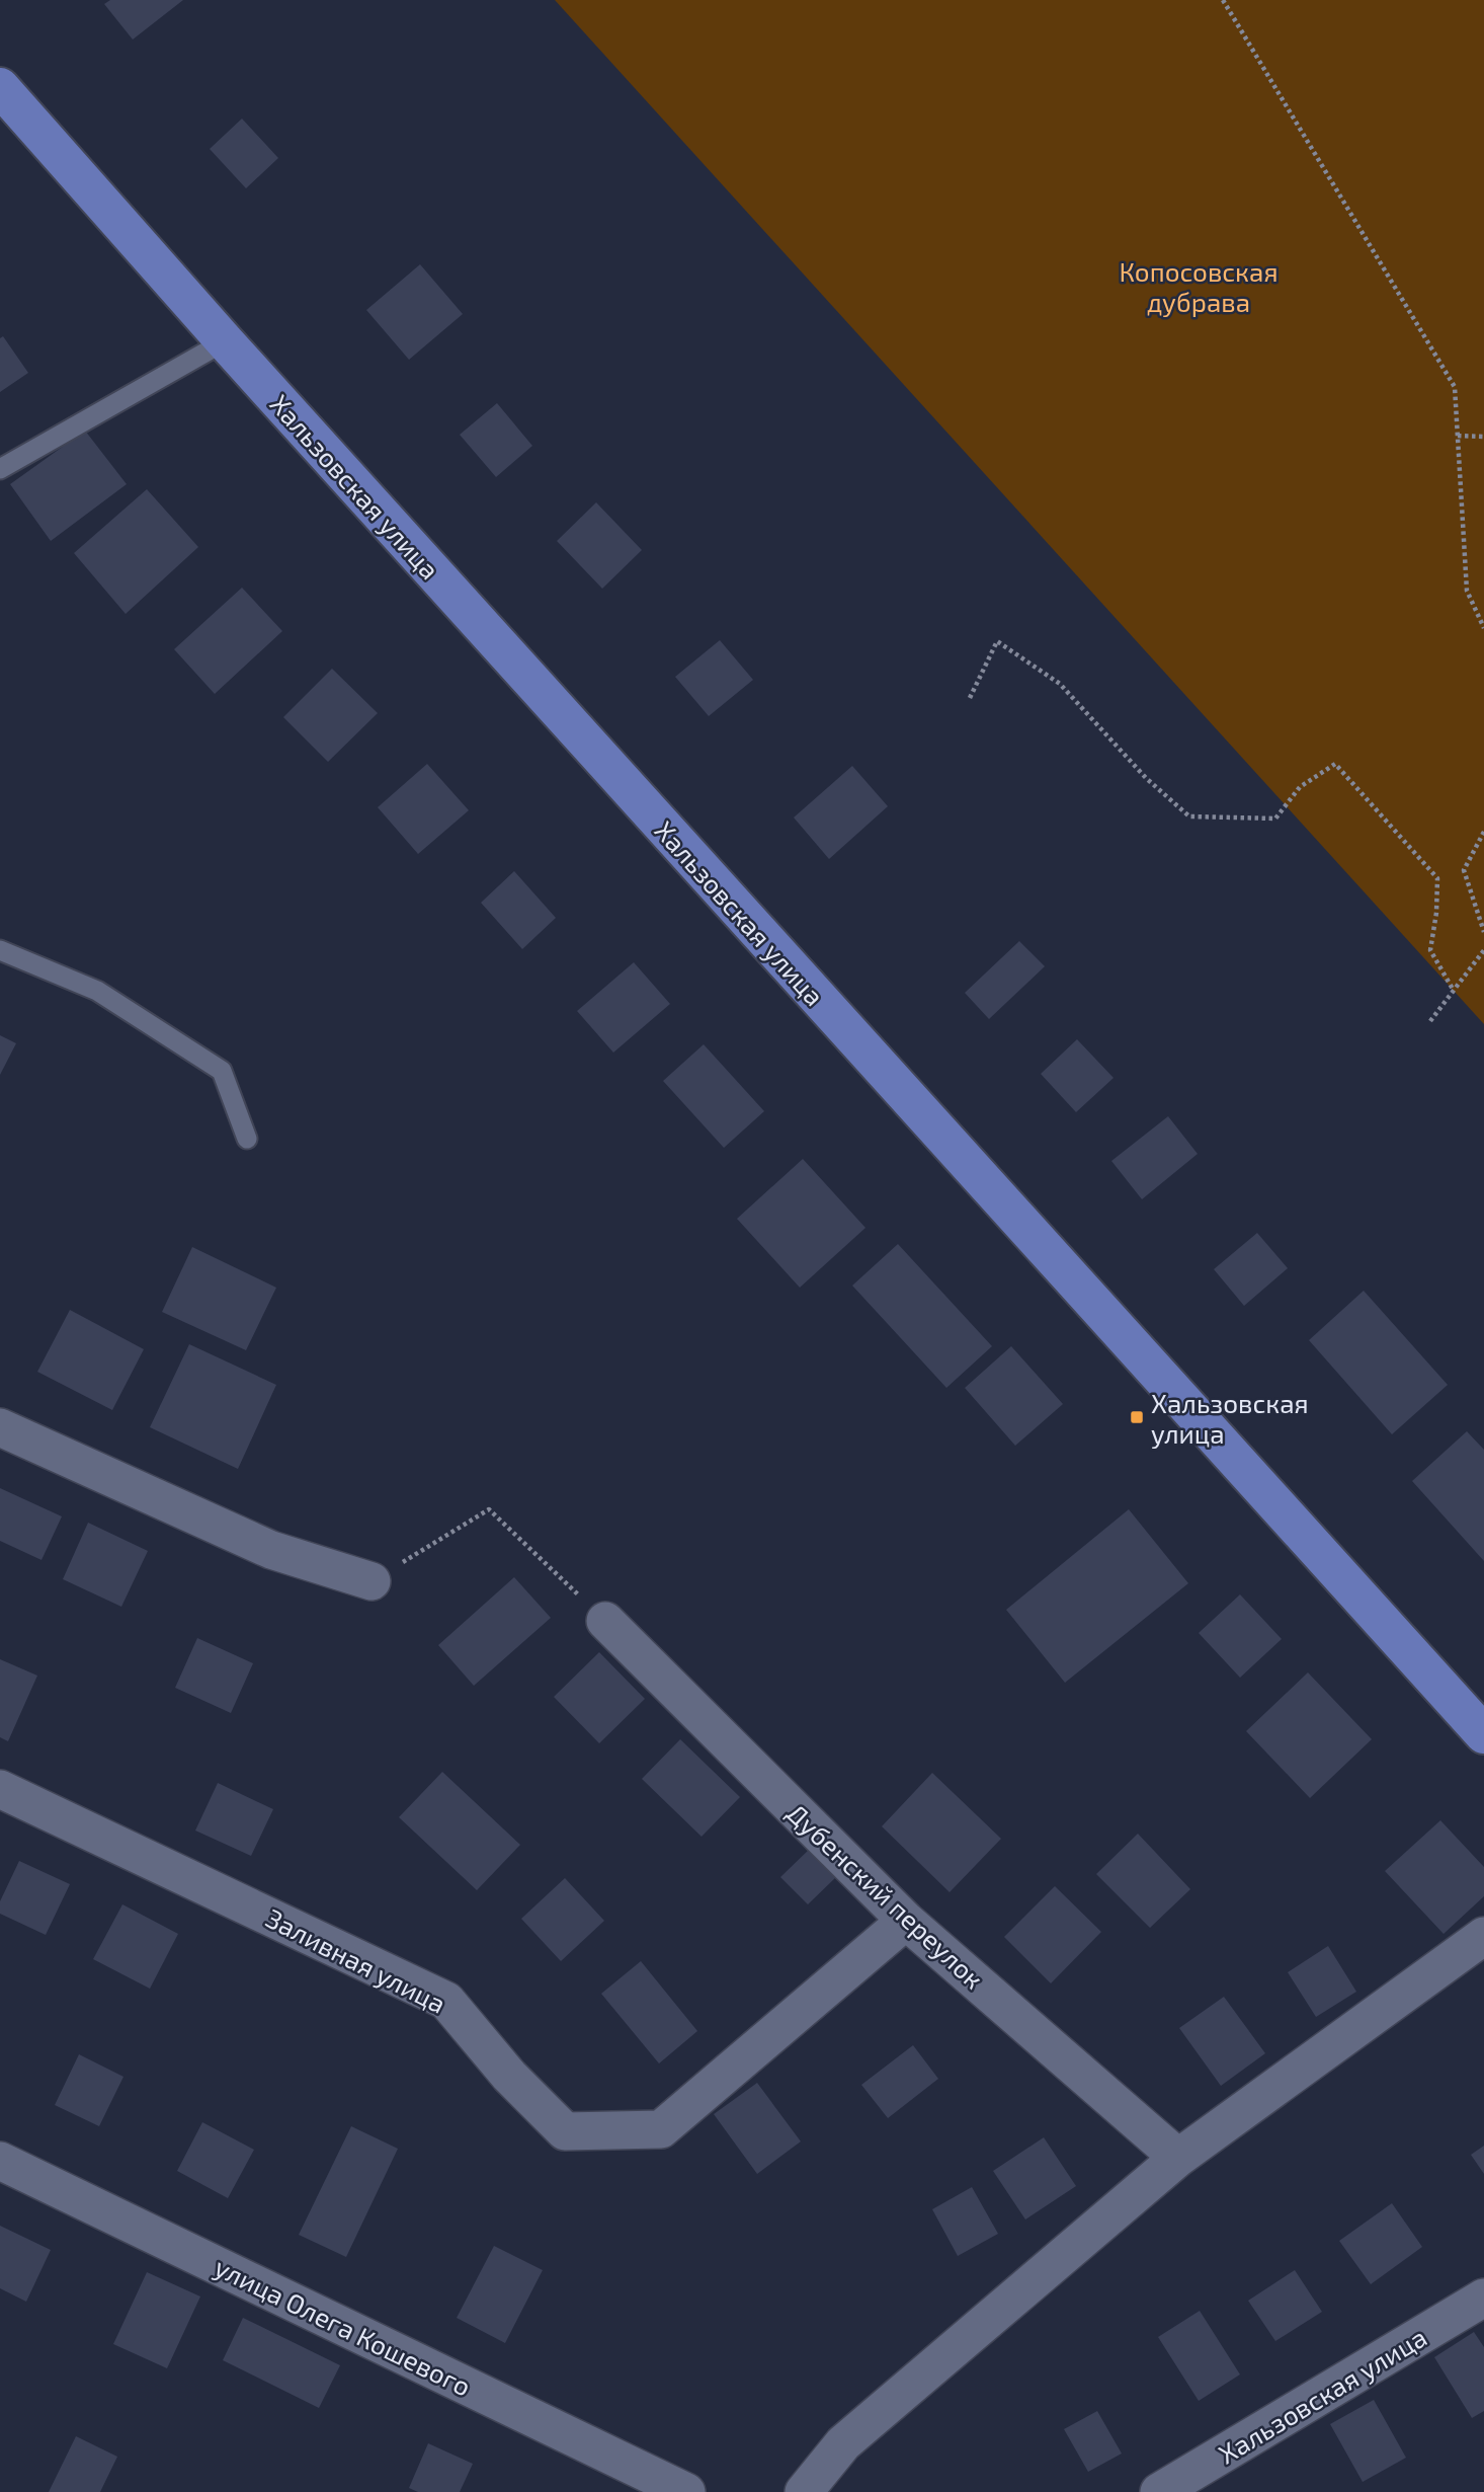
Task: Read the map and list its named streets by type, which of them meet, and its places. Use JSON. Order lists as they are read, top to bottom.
{
  "streets": {
    "main road": ["Хальзовская улица"],
    "street": ["Дубенский переулок", "Заливная улица", "улица Олега Кошевого"]
  },
  "crossings": [
    ["Дубенский переулок", "Заливная улица"]
  ],
  "parks": ["Копосовская дубрава"],
  "places": {
    "transit": ["Хальзовская улица"]
  }
}
